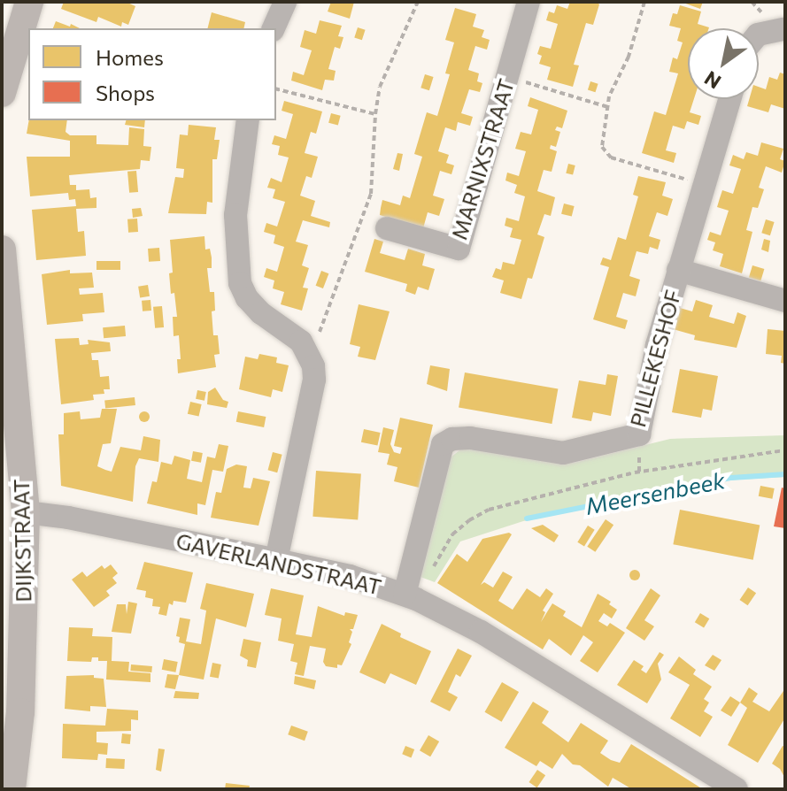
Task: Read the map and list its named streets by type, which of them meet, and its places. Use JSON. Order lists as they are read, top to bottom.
{
  "streets": {
    "main road": ["DIJKSTRAAT"],
    "street": ["MARNIXSTRAAT", "PILLEKESHOF", "GAVERLANDSTRAAT"]
  },
  "crossings": [
    ["PILLEKESHOF", "GAVERLANDSTRAAT"],
    ["DIJKSTRAAT", "GAVERLANDSTRAAT"]
  ],
  "water": ["Meersenbeek"],
  "legend": ["Homes", "Shops"],
  "north": "bottom left"
}
